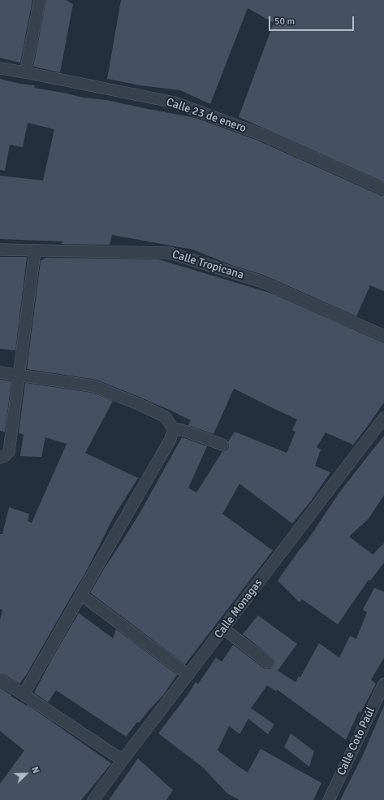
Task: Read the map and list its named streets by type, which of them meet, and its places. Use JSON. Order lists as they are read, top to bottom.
{
  "streets": {
    "street": [
      "Calle 23 de enero",
      "Calle Tropicana",
      "Calle Monagas",
      "Calle Coto Paúl"
    ]
  },
  "scale_bar": "50 m",
  "north": "top right"
}
